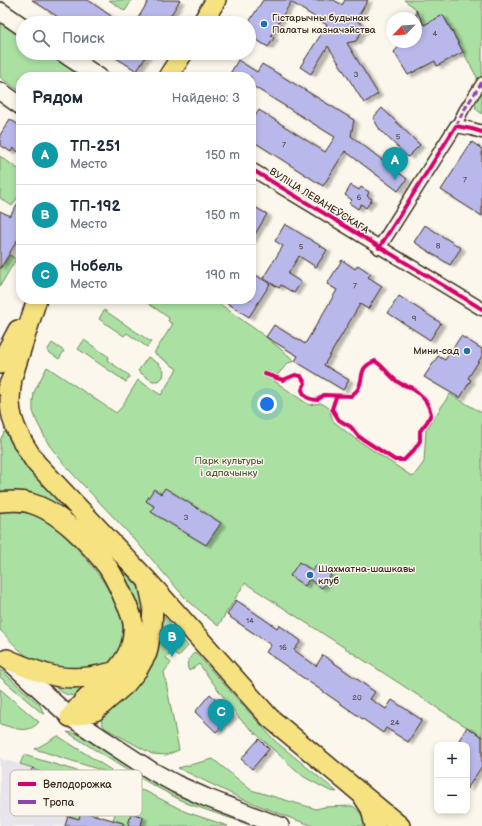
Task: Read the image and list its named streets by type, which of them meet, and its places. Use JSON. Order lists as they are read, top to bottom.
{
  "streets": {
    "street": ["ВУЛІЦА ЛЕВАНЕЎСКАГА"]
  },
  "parks": ["Парк культуры і адпачынку"],
  "places": ["Гістарычны будынак Палаты казначэйства", "Мини-сад", "Шахматна-шашкавы клуб"],
  "house_numbers": [
    "4",
    "3",
    "5",
    "7",
    "7",
    "6",
    "8",
    "5",
    "7",
    "9",
    "3",
    "14",
    "16",
    "20",
    "24"
  ],
  "legend": ["Велодорожка", "Тропа"],
  "north": "bottom left",
  "page": {
    "search": "Поиск",
    "heading": ["Рядом", "Найдено: 3"],
    "list": [
      {
        "mark": "A",
        "name": "ТП-251",
        "note": "Место",
        "value": "150 m"
      },
      {
        "mark": "B",
        "name": "ТП-192",
        "note": "Место",
        "value": "150 m"
      },
      {
        "mark": "C",
        "name": "Нобель",
        "note": "Место",
        "value": "190 m"
      }
    ],
    "pins": ["A", "B", "C"],
    "map_buttons": ["+", "−"]
  }
}
